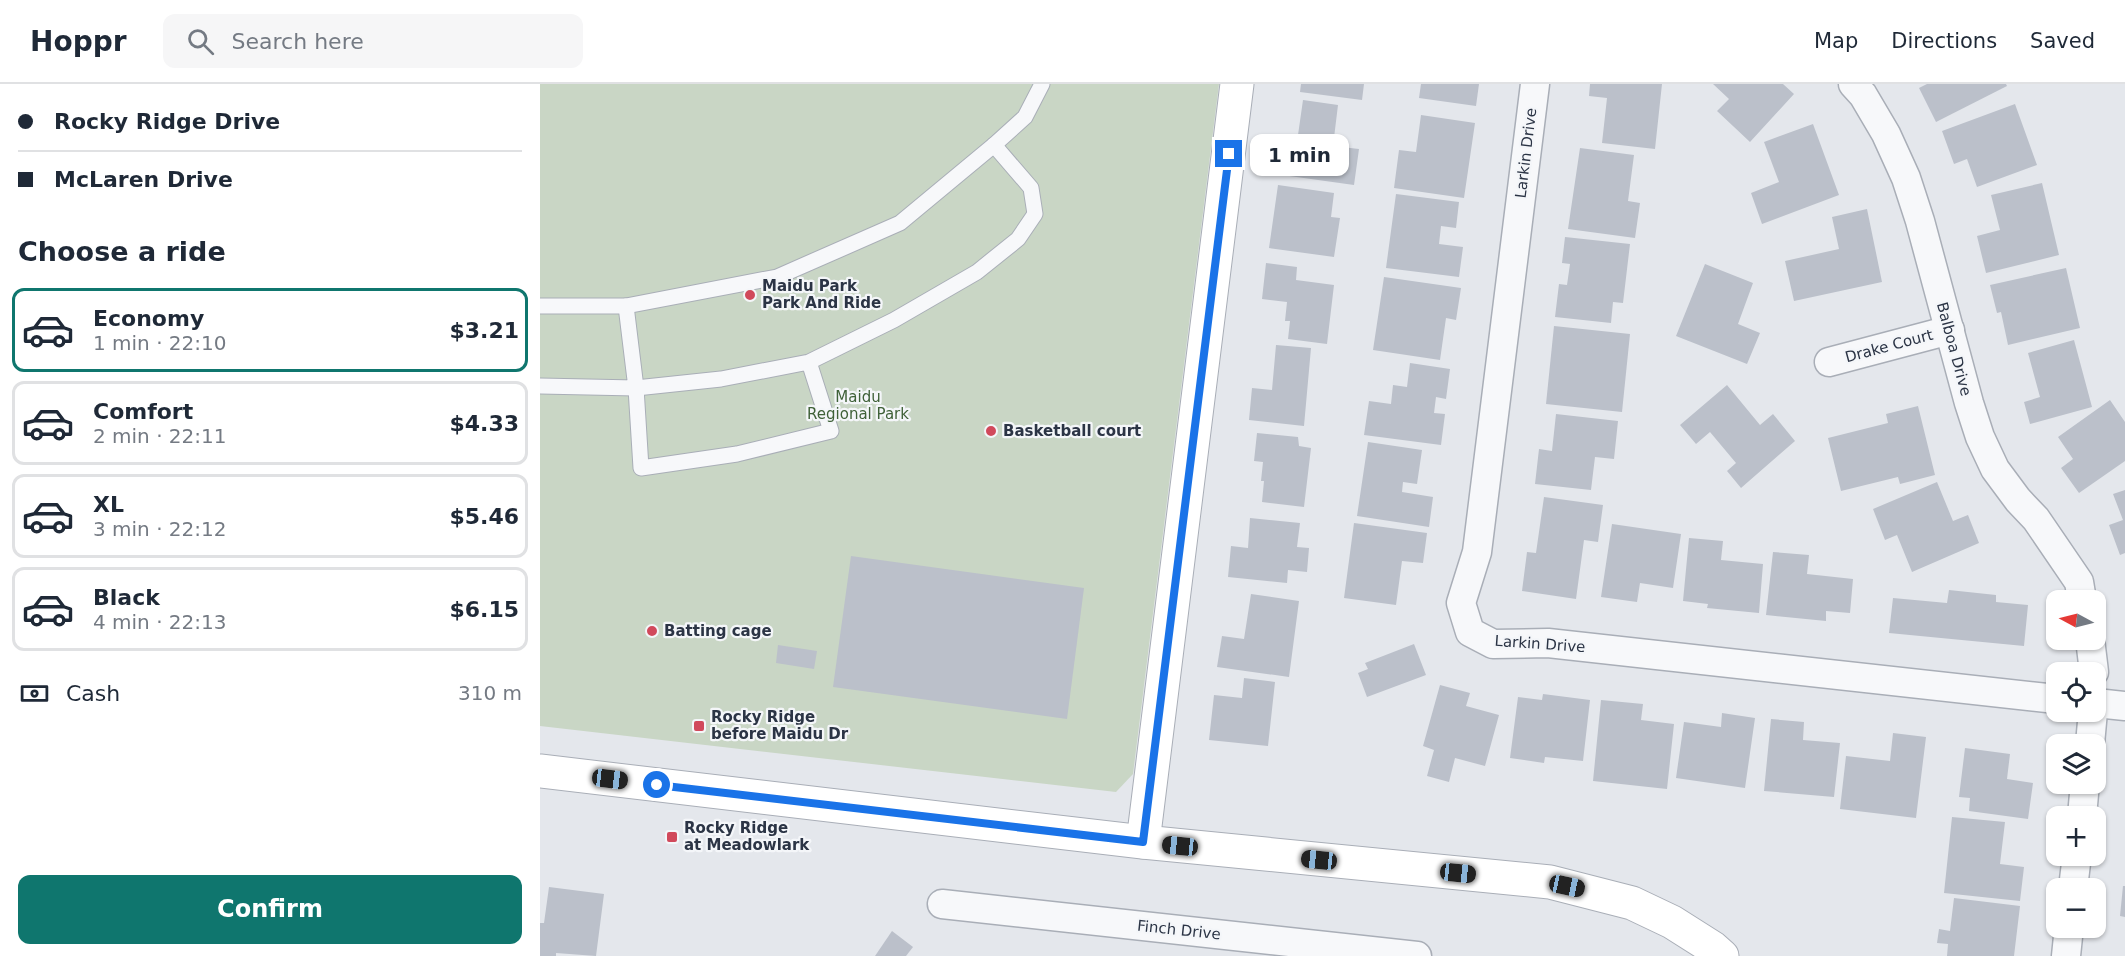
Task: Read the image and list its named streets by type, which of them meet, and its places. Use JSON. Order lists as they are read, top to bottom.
{
  "streets": {
    "street": [
      "Larkin Drive",
      "Drake Court",
      "Balboa Drive",
      "Finch Drive"
    ]
  },
  "crossings": [
    ["Drake Court", "Balboa Drive"]
  ],
  "parks": ["Maidu Regional Park"],
  "places": {
    "other": ["Maidu Park Park And Ride", "Basketball court", "Batting cage"],
    "transit": ["Rocky Ridge before Maidu Dr", "Rocky Ridge at Meadowlark"]
  },
  "north": "left",
  "page": {
    "header": "Hoppr",
    "search": "Search here",
    "nav": ["Map", "Directions", "Saved"],
    "banner": ["Rocky Ridge Drive", "McLaren Drive"],
    "bubble": "1 min",
    "heading": "Choose a ride",
    "list": [
      {
        "name": "Economy",
        "note": "1 min · 22:10",
        "value": "$3.21"
      },
      {
        "name": "Comfort",
        "note": "2 min · 22:11",
        "value": "$4.33"
      },
      {
        "name": "XL",
        "note": "3 min · 22:12",
        "value": "$5.46"
      },
      {
        "name": "Black",
        "note": "4 min · 22:13",
        "value": "$6.15"
      }
    ],
    "map_buttons": ["+", "−"],
    "pay": ["Cash", "310 m"],
    "buttons": "Confirm"
  }
}
